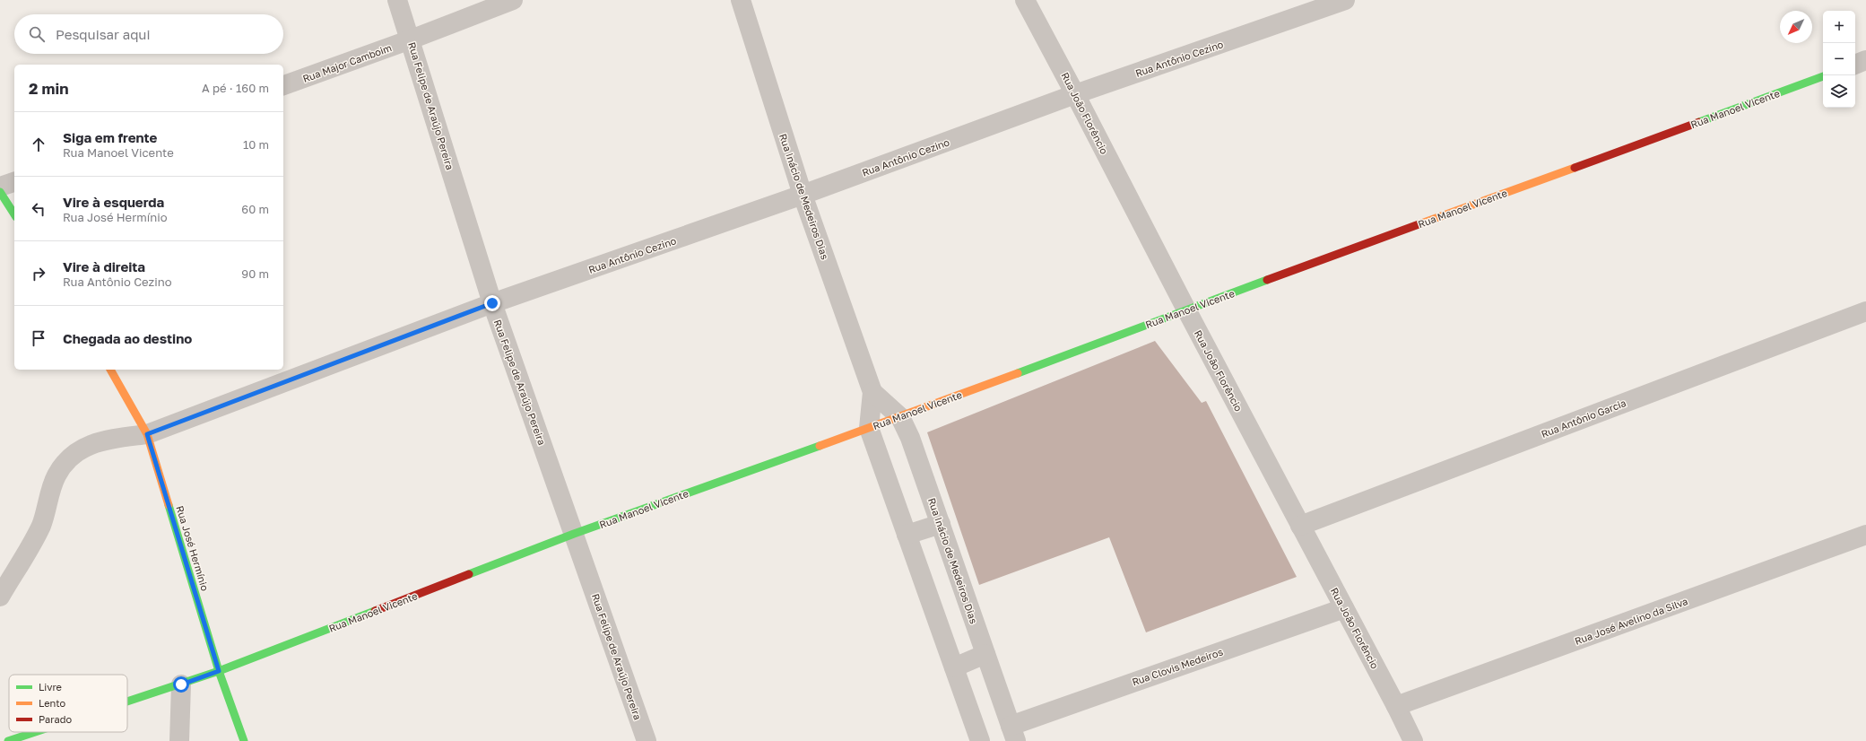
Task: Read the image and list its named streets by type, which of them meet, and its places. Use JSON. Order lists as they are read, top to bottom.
{
  "streets": {
    "street": [
      "Rua Antônio Cezino",
      "Rua Major Camboim",
      "Rua Felipe de Araújo Pereira",
      "Rua Manoel Vicente",
      "Rua João Florêncio",
      "Rua Inácio de Medeiros Dias",
      "Rua Antônio Garcia",
      "Rua José Hermínio",
      "Rua José Avelino da Silva",
      "Rua Clovis Medeiros"
    ]
  },
  "crossings": [
    ["Rua Antônio Cezino", "Rua Felipe de Araújo Pereira"],
    ["Rua Antônio Cezino", "Rua João Florêncio"],
    ["Rua Antônio Cezino", "Rua Inácio de Medeiros Dias"],
    ["Rua Antônio Cezino", "Rua José Hermínio"],
    ["Rua Major Camboim", "Rua Felipe de Araújo Pereira"],
    ["Rua Felipe de Araújo Pereira", "Rua Manoel Vicente"],
    ["Rua Manoel Vicente", "Rua João Florêncio"],
    ["Rua Manoel Vicente", "Rua Inácio de Medeiros Dias"],
    ["Rua Manoel Vicente", "Rua José Hermínio"],
    ["Rua João Florêncio", "Rua Antônio Garcia"],
    ["Rua João Florêncio", "Rua José Avelino da Silva"],
    ["Rua João Florêncio", "Rua Clovis Medeiros"],
    ["Rua Inácio de Medeiros Dias", "Rua Clovis Medeiros"]
  ],
  "legend": ["Livre", "Lento", "Parado"],
  "north": "bottom left",
  "page": {
    "map_buttons": ["+", "−"],
    "search": "Pesquisar aqui",
    "heading": ["2 min", "A pé · 160 m"],
    "list": [
      ["Siga em frente", "Rua Manoel Vicente", "10 m"],
      ["Vire à esquerda", "Rua José Hermínio", "60 m"],
      ["Vire à direita", "Rua Antônio Cezino", "90 m"],
      "Chegada ao destino"
    ]
  }
}
